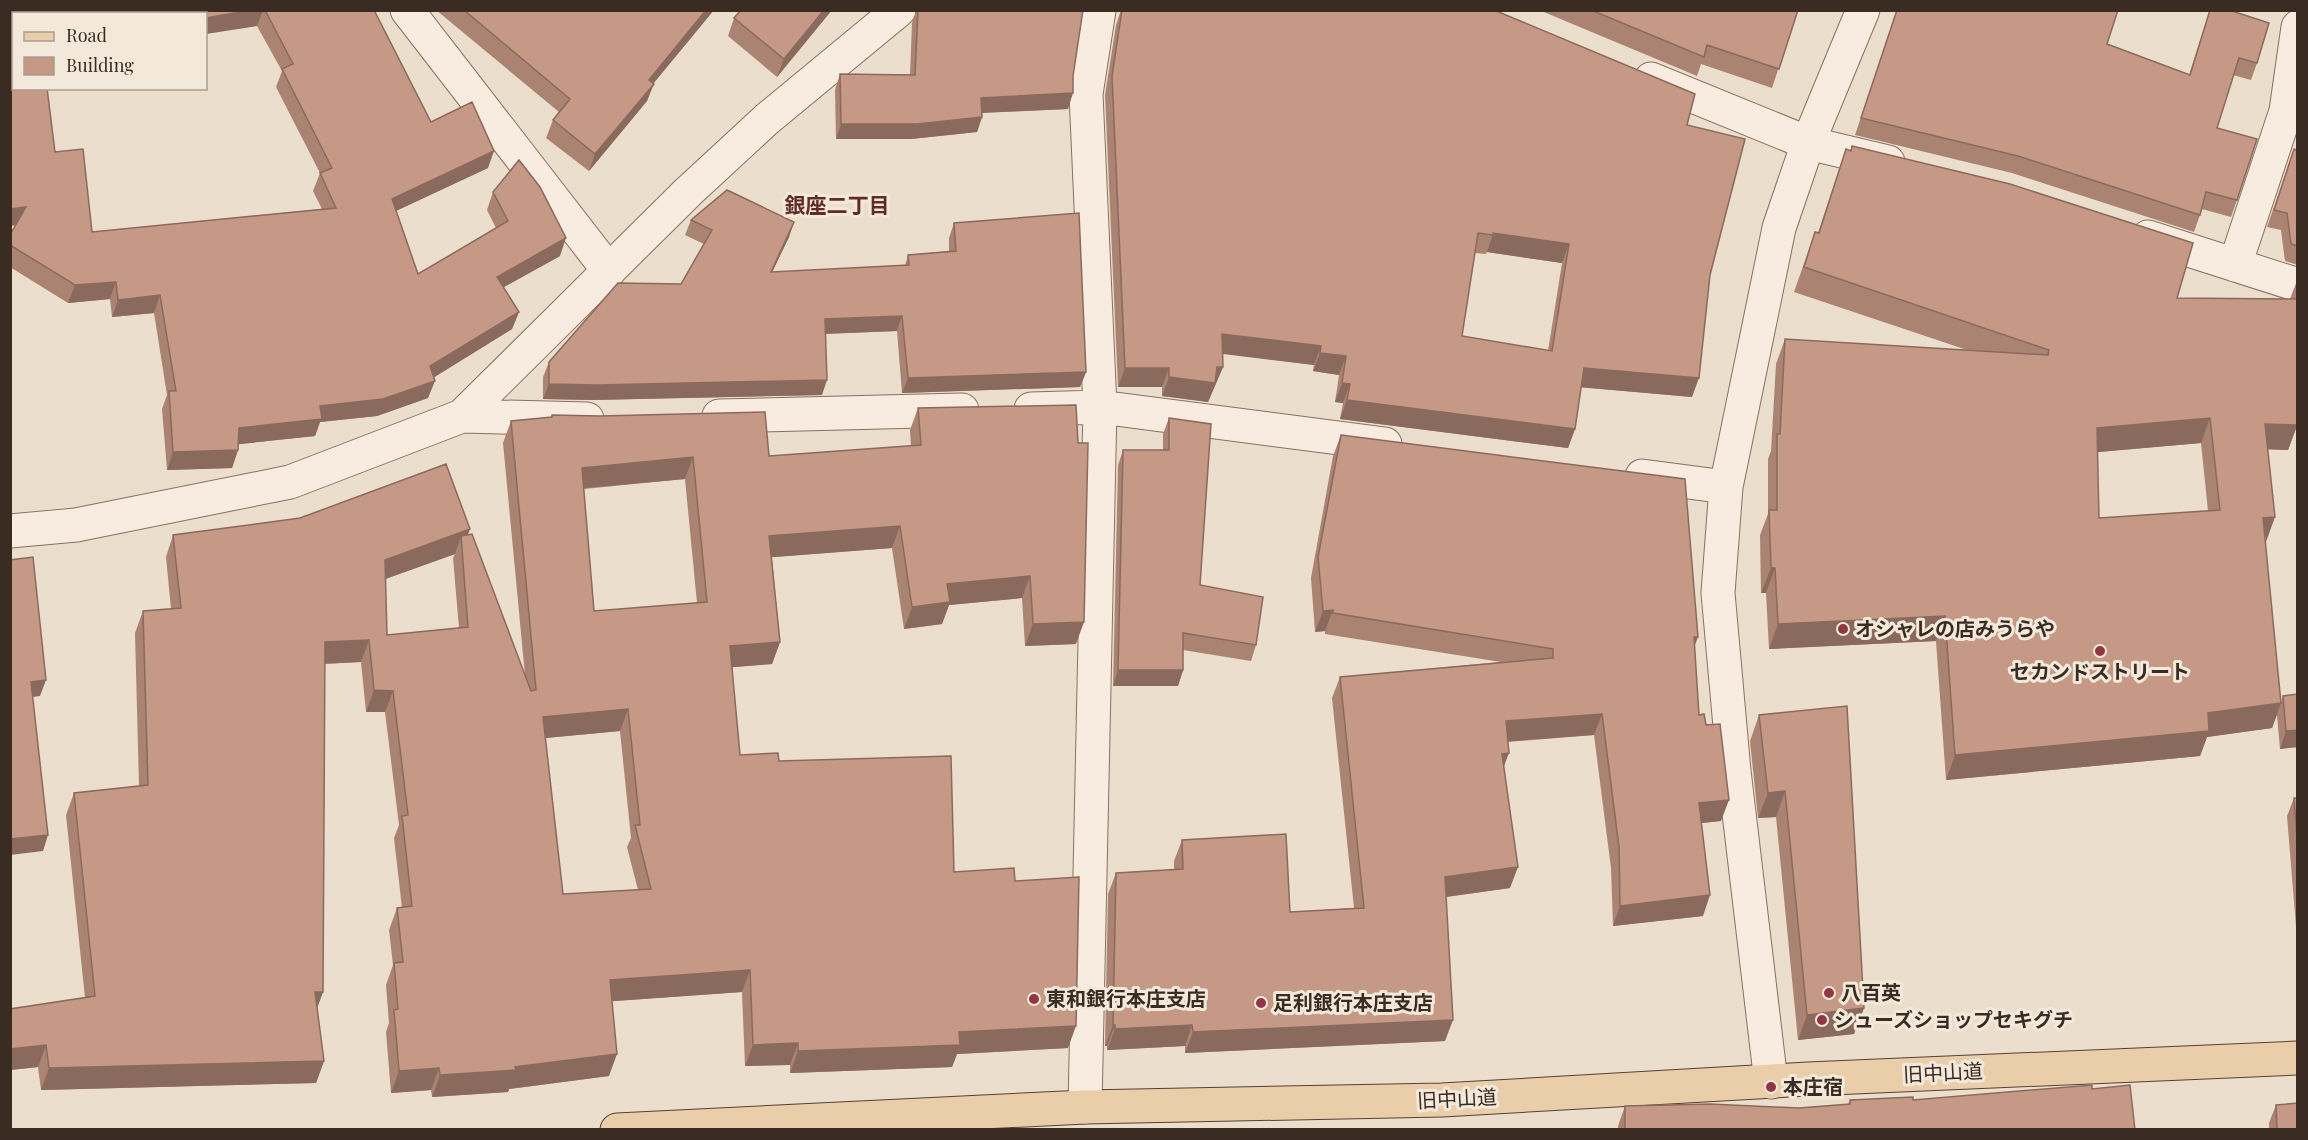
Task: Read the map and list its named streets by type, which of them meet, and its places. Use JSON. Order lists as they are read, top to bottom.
{
  "streets": {
    "main road": ["旧中山道"]
  },
  "districts": ["銀座二丁目"],
  "places": [
    "オシャレの店みうらや",
    "セカンドストリート",
    "八百英",
    "東和銀行本庄支店",
    "足利銀行本庄支店",
    "シューズショップセキグチ",
    "本庄宿"
  ],
  "legend": ["Road", "Building"]
}
